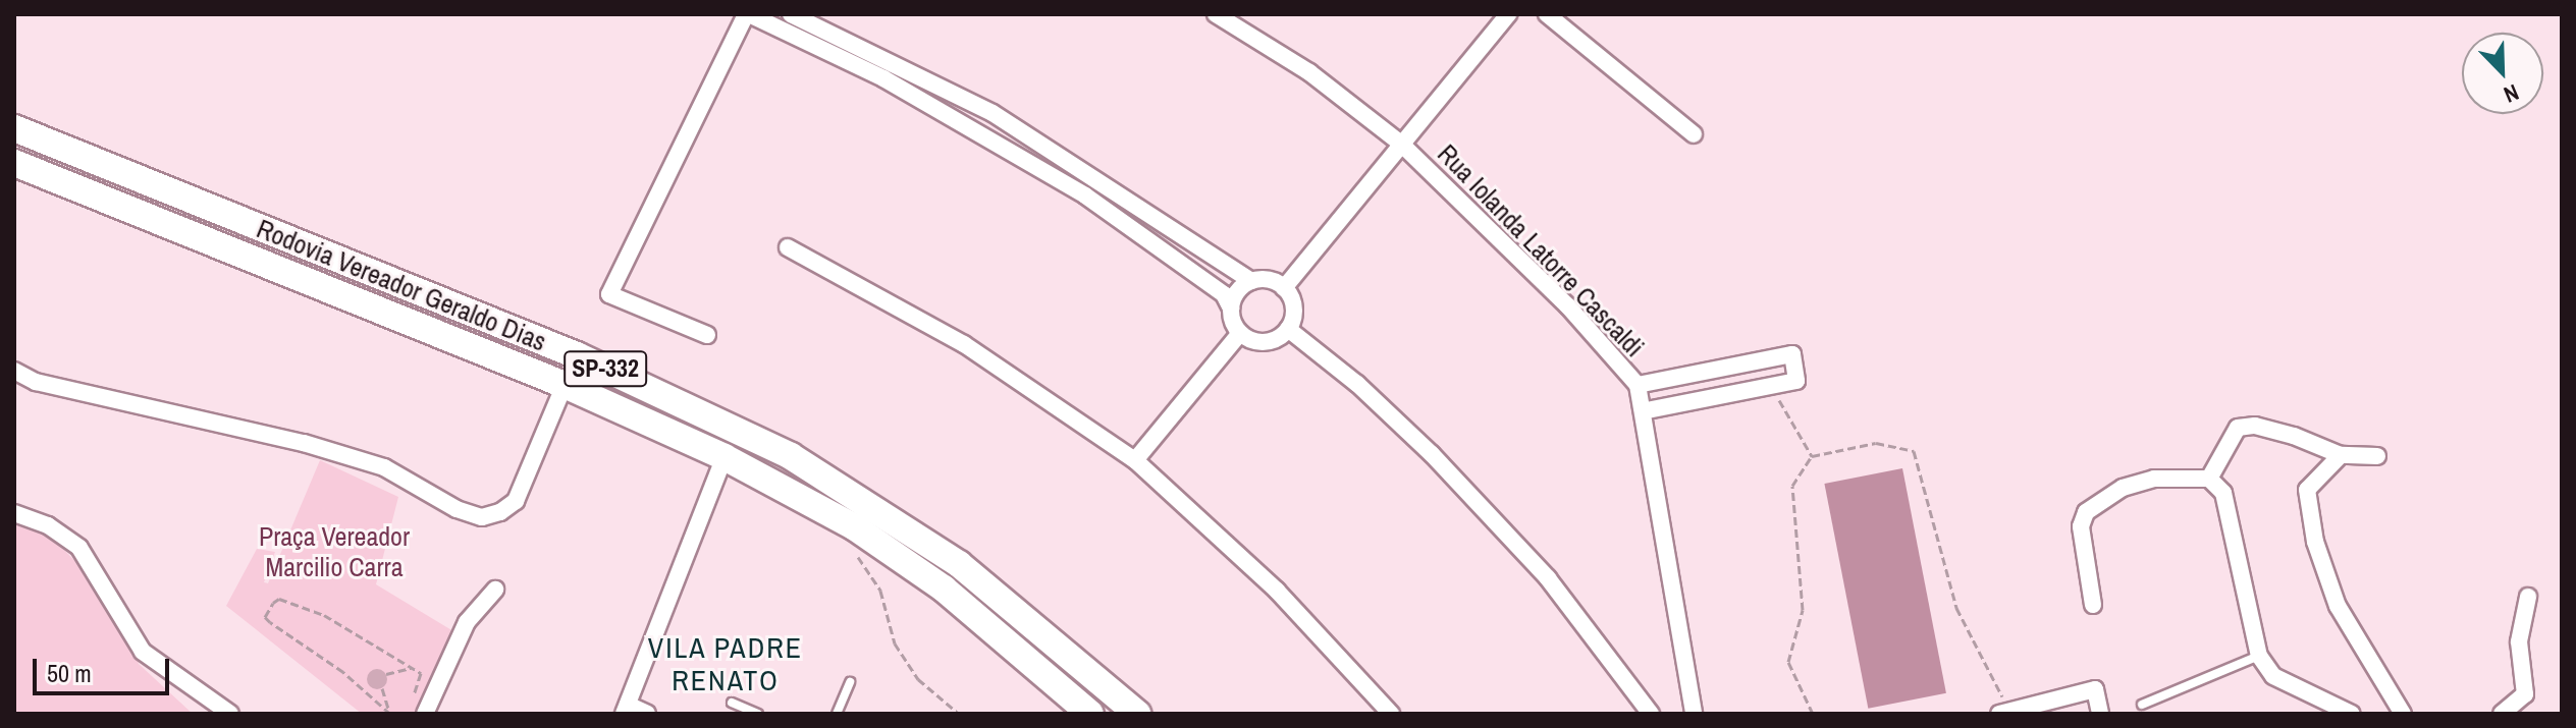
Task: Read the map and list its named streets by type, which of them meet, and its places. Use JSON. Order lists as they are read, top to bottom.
{
  "streets": {
    "main road": ["Rodovia Vereador Geraldo Dias", "SP-332"],
    "street": ["Rua Iolanda Latorre Cascaldi"]
  },
  "districts": ["VILA PADRE RENATO"],
  "parks": ["Praça Vereador Marcilio Carra"],
  "scale_bar": "50 m",
  "north": "bottom right"
}
